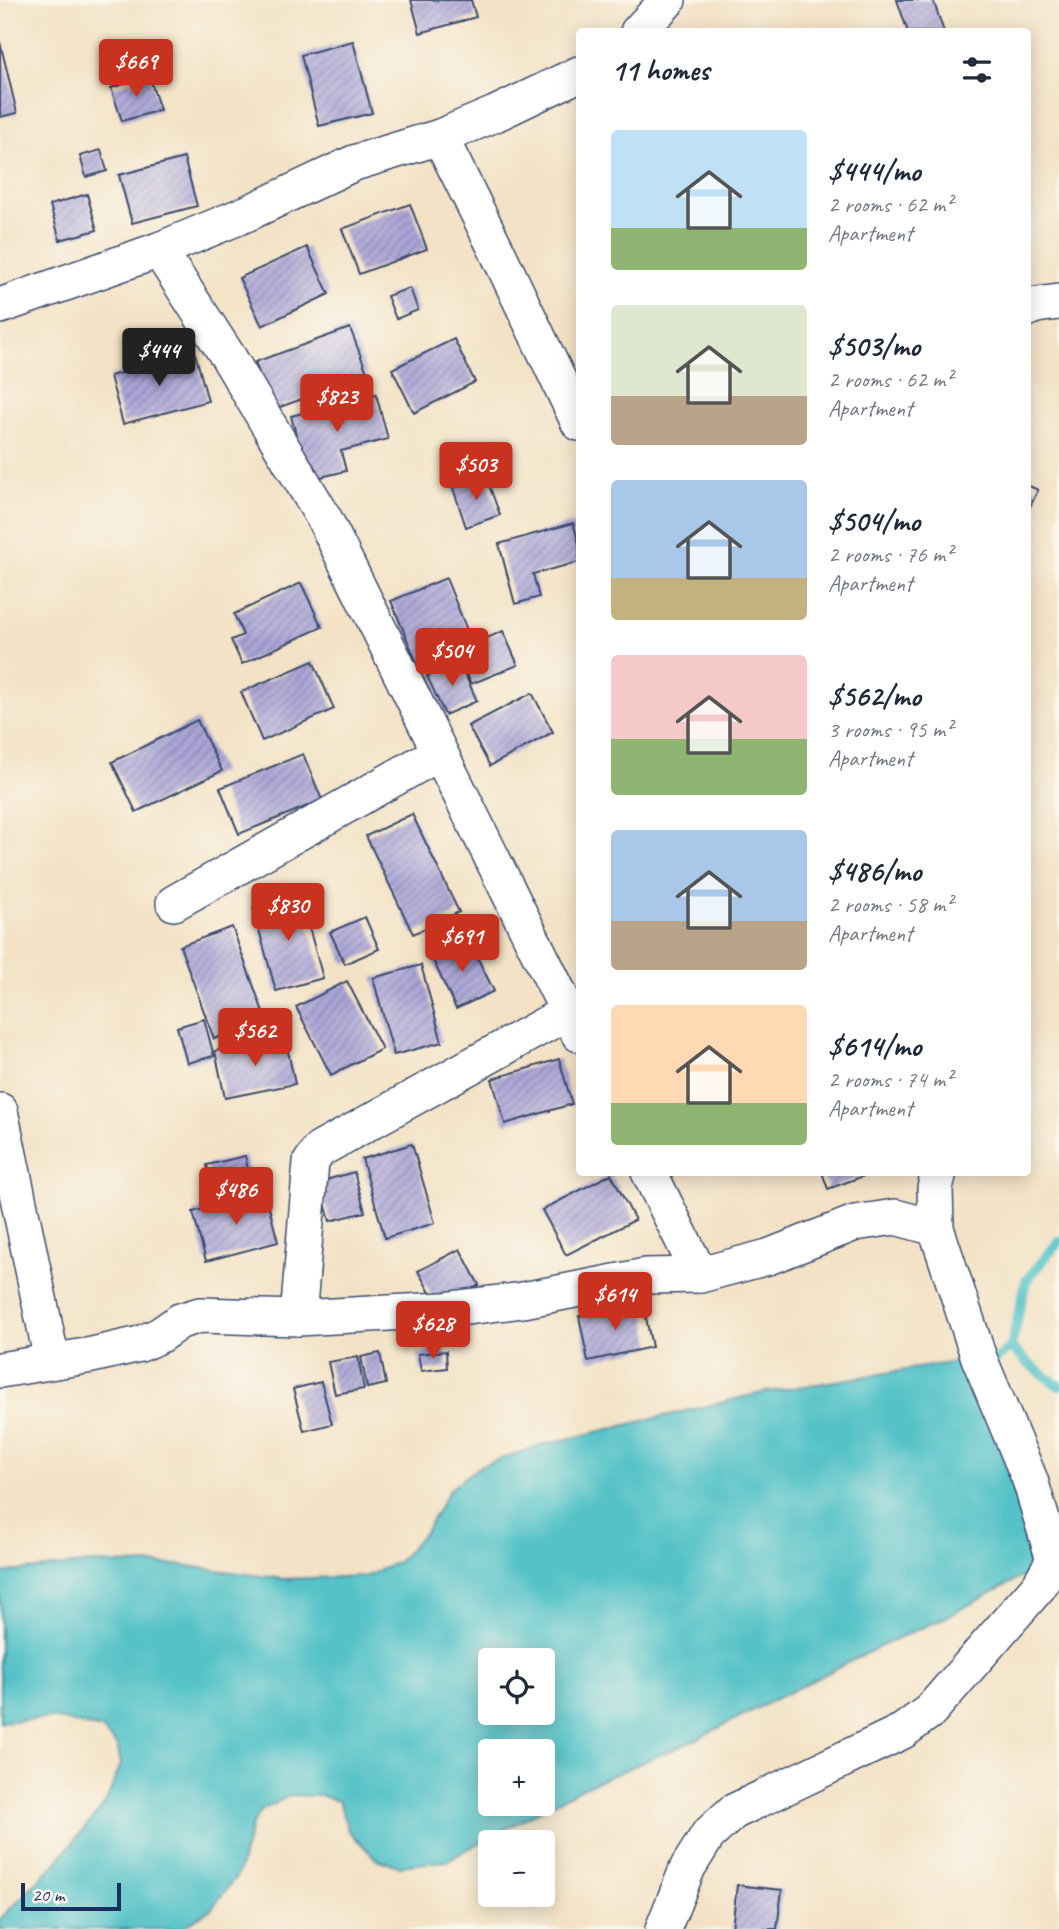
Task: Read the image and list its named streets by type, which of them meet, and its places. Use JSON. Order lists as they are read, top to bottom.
{
  "scale_bar": "20 m",
  "page": {
    "heading": "11 homes",
    "price": [
      "$669",
      "$444",
      "$823",
      "$503",
      "$504",
      "$830",
      "$691",
      "$562",
      "$486",
      "$614",
      "$628"
    ],
    "list": [
      {
        "name": "$444/mo",
        "note": "2 rooms · 62 m² · Apartment"
      },
      {
        "name": "$503/mo",
        "note": "2 rooms · 62 m² · Apartment"
      },
      {
        "name": "$504/mo",
        "note": "2 rooms · 76 m² · Apartment"
      },
      {
        "name": "$562/mo",
        "note": "3 rooms · 95 m² · Apartment"
      },
      {
        "name": "$486/mo",
        "note": "2 rooms · 58 m² · Apartment"
      },
      {
        "name": "$614/mo",
        "note": "2 rooms · 74 m² · Apartment"
      }
    ],
    "map_buttons": ["+", "−"],
    "scale": "20 m"
  }
}
